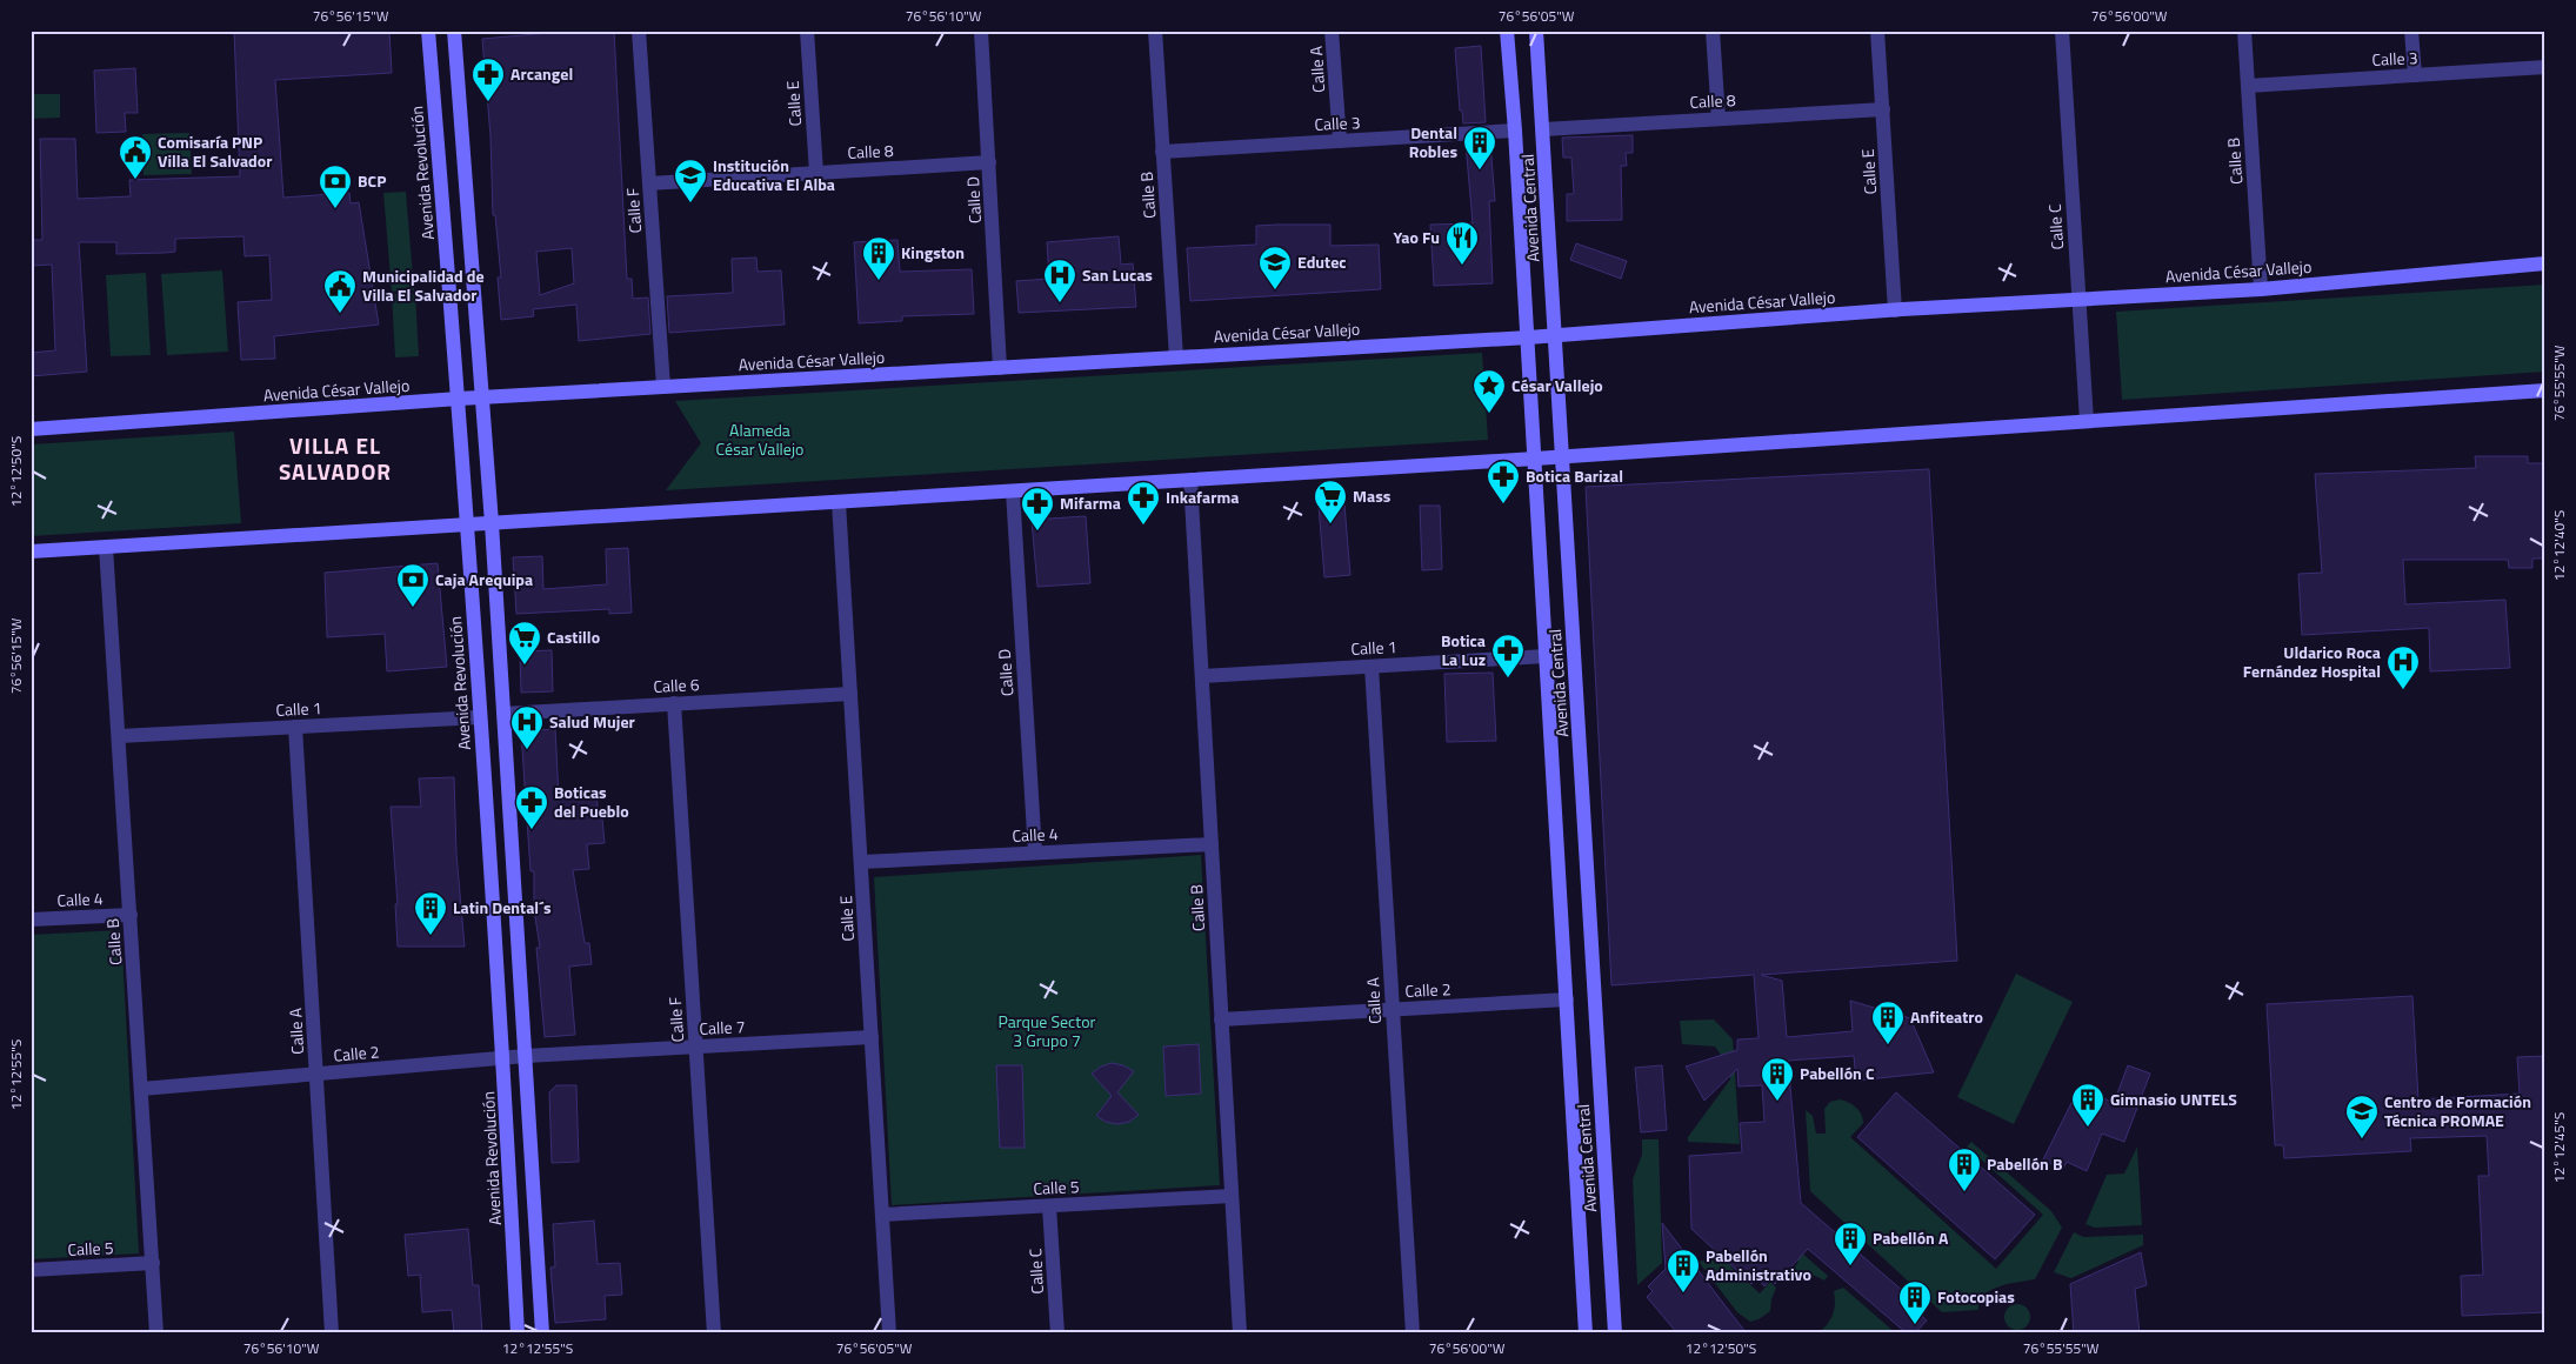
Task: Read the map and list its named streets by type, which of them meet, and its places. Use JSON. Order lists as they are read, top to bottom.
{
  "streets": {
    "main road": ["Avenida Revolución", "Avenida Central", "Avenida César Vallejo"],
    "street": [
      "Calle 3",
      "Calle A",
      "Calle 8",
      "Calle E",
      "Calle B",
      "Calle D",
      "Calle F",
      "Calle C",
      "Calle 1",
      "Calle 6",
      "Calle 4",
      "Calle 2",
      "Calle 7",
      "Calle 5"
    ]
  },
  "crossings": [
    ["Calle 3", "Calle A"],
    ["Calle 3", "Calle B"],
    ["Calle 3", "Avenida Central"],
    ["Calle A", "Calle 1"],
    ["Calle A", "Calle 2"],
    ["Calle 8", "Calle E"],
    ["Calle 8", "Calle D"],
    ["Calle 8", "Avenida Central"],
    ["Calle 8", "Calle F"],
    ["Calle E", "Avenida César Vallejo"],
    ["Calle E", "Calle 6"],
    ["Calle E", "Calle 4"],
    ["Calle E", "Calle 7"],
    ["Calle E", "Calle 5"],
    ["Calle B", "Avenida César Vallejo"],
    ["Calle B", "Calle 1"],
    ["Calle B", "Calle 4"],
    ["Calle B", "Calle 2"],
    ["Calle B", "Calle 5"],
    ["Avenida Revolución", "Avenida César Vallejo"],
    ["Avenida Revolución", "Calle 1"],
    ["Avenida Revolución", "Calle 2"],
    ["Avenida Revolución", "Calle 7"],
    ["Calle D", "Avenida César Vallejo"],
    ["Calle D", "Calle 4"],
    ["Avenida Central", "Avenida César Vallejo"],
    ["Avenida Central", "Calle 1"],
    ["Avenida Central", "Calle 2"],
    ["Calle F", "Avenida César Vallejo"],
    ["Calle F", "Calle 6"],
    ["Calle F", "Calle 7"],
    ["Calle C", "Avenida César Vallejo"],
    ["Calle C", "Calle 5"],
    ["Calle 2", "Calle 7"]
  ],
  "districts": ["VILLA EL SALVADOR"],
  "parks": ["Alameda César Vallejo", "Parque Sector 3 Grupo 7"],
  "places": {
    "pharmacy": [
      "Arcangel",
      "Botica Barizal",
      "Inkafarma",
      "Mifarma",
      "Botica La Luz",
      "Boticas del Pueblo"
    ],
    "building": [
      "Dental Robles",
      "Kingston",
      "Latin Dental´s",
      "Anfiteatro",
      "Pabellón C",
      "Gimnasio UNTELS",
      "Pabellón B",
      "Pabellón A",
      "Pabellón Administrativo",
      "Fotocopias"
    ],
    "public building": ["Comisaría PNP Villa El Salvador", "Municipalidad de Villa El Salvador"],
    "school or university": ["Institución Educativa El Alba", "Edutec", "Centro de Formación Técnica PROMAE"],
    "bank": ["BCP", "Caja Arequipa"],
    "restaurant": ["Yao Fu"],
    "hospital": ["San Lucas", "Uldarico Roca Fernández Hospital", "Salud Mujer"],
    "place": ["César Vallejo"],
    "supermarket": ["Mass", "Castillo"]
  },
  "coordinates": [
    "76°56'15\"W",
    "76°56'10\"W",
    "76°56'05\"W",
    "76°56'00\"W",
    "76°55'55\"W",
    "12°12'50\"S",
    "12°12'40\"S",
    "12°12'55\"S",
    "12°12'45\"S"
  ]
}
